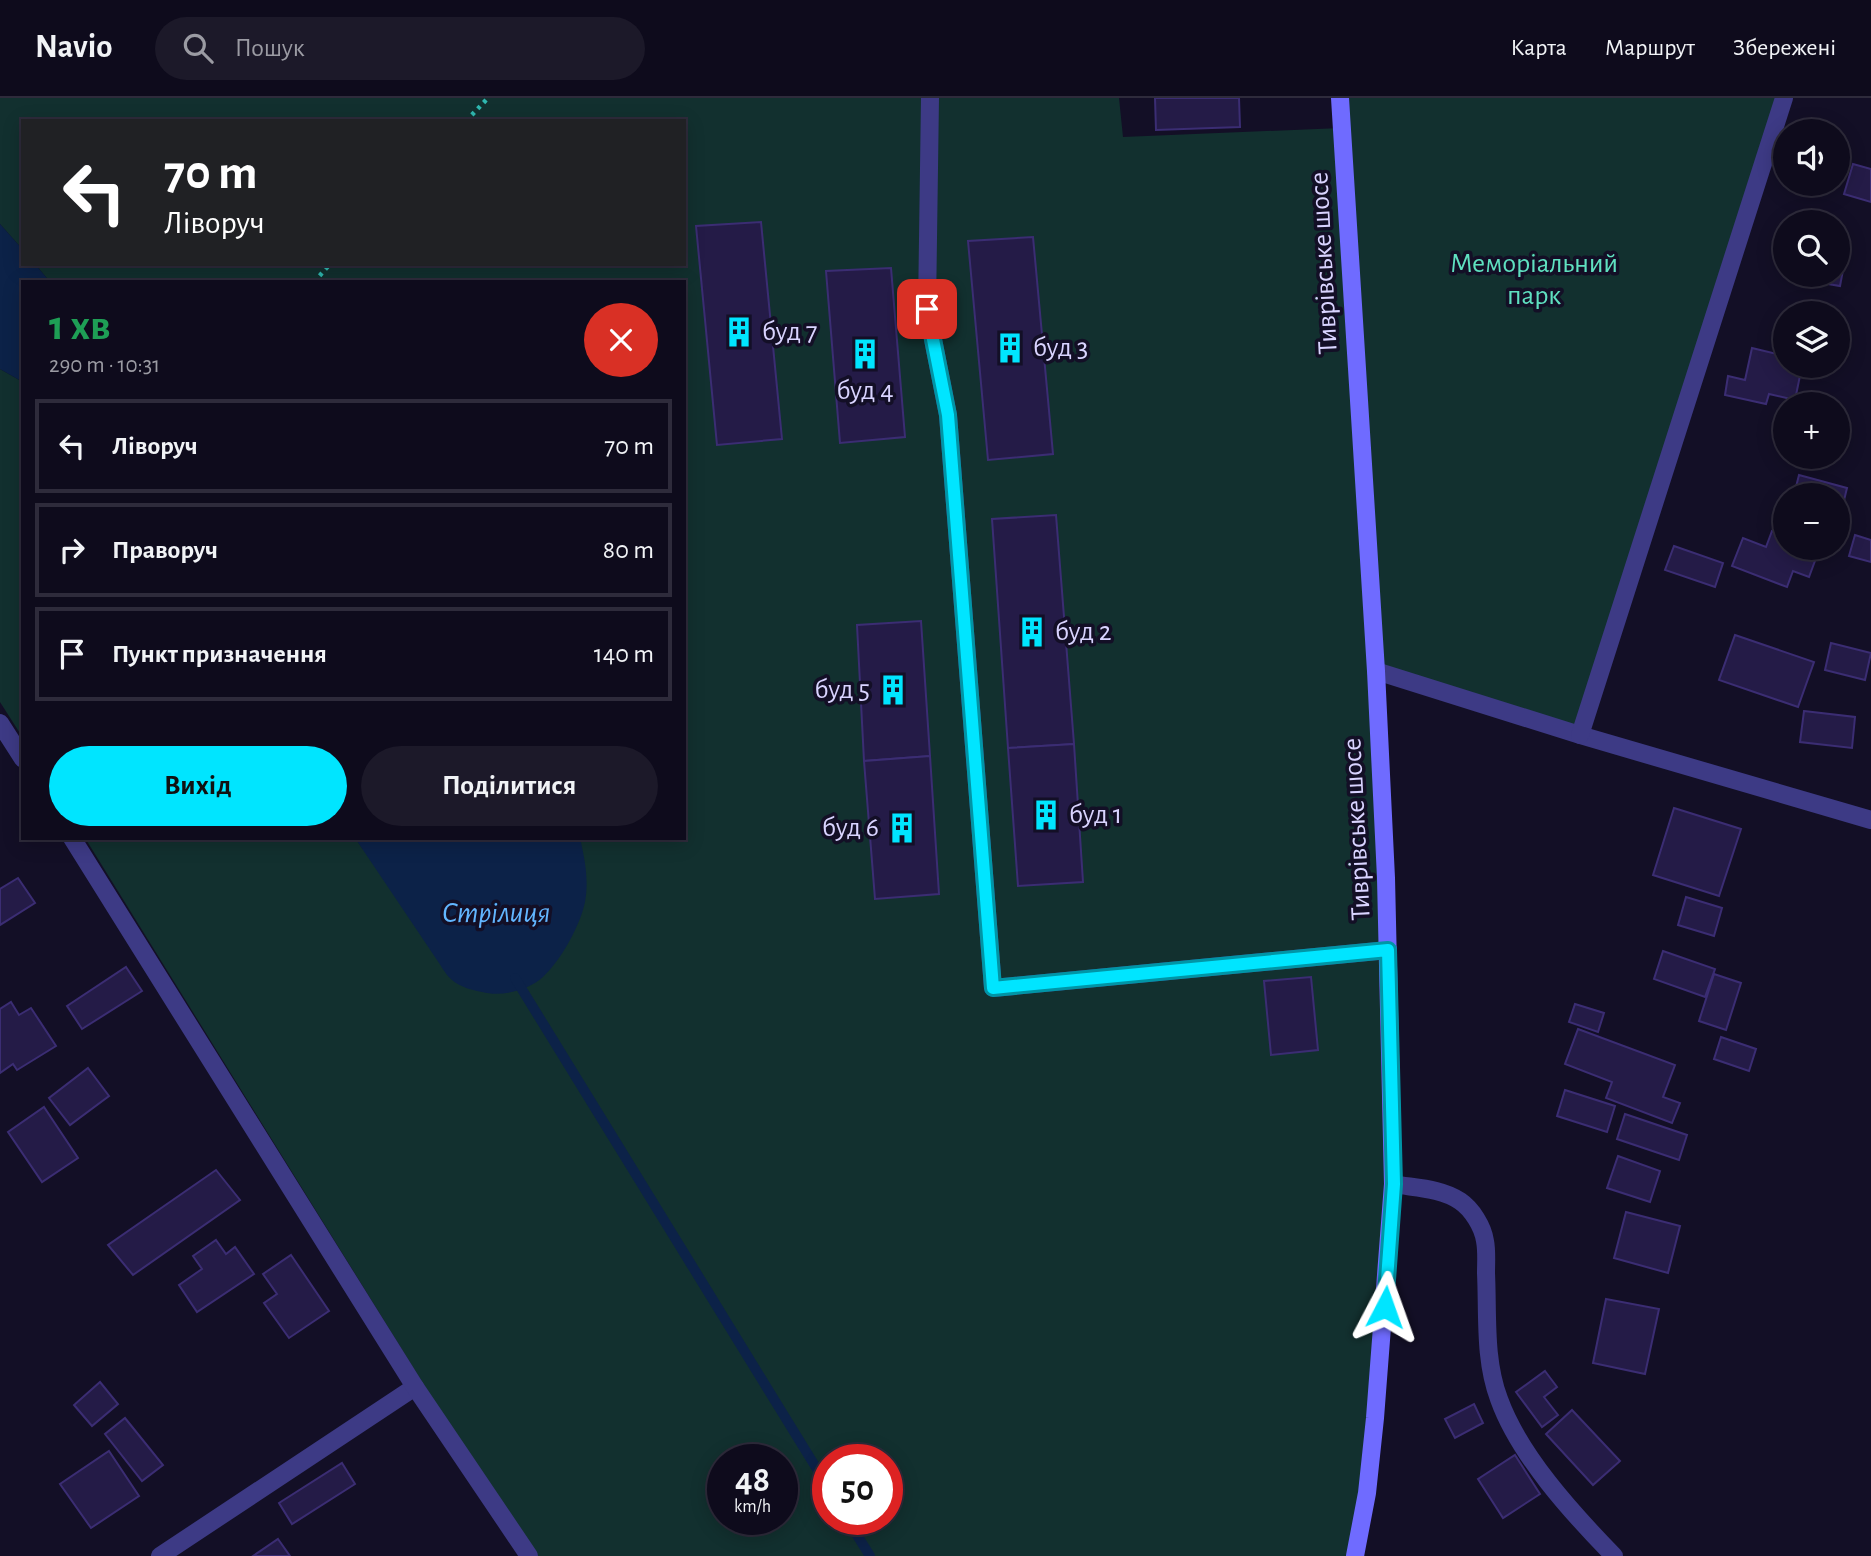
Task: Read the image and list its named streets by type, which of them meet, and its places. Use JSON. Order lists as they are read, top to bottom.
{
  "streets": {
    "main road": ["Тиврівське шосе"]
  },
  "water": ["Стрілиця"],
  "parks": ["Меморіальний парк"],
  "places": {
    "building": [
      "буд 7",
      "буд 3",
      "буд 4",
      "буд 2",
      "буд 5",
      "буд 1",
      "буд 6"
    ]
  },
  "page": {
    "header": "Navio",
    "search": "Пошук",
    "nav": ["Карта", "Маршрут", "Збережені"],
    "map_buttons": ["+", "−"],
    "turn": ["70 m", "Ліворуч"],
    "heading": ["1 хв", "290 m · 10:31"],
    "list": [
      {
        "name": "Ліворуч",
        "value": "70 m"
      },
      {
        "name": "Праворуч",
        "value": "80 m"
      },
      {
        "name": "Пункт призначення",
        "value": "140 m"
      }
    ],
    "buttons": ["Вихід", "Поділитися"],
    "speed": "48 km/h",
    "limit": "50"
  }
}
